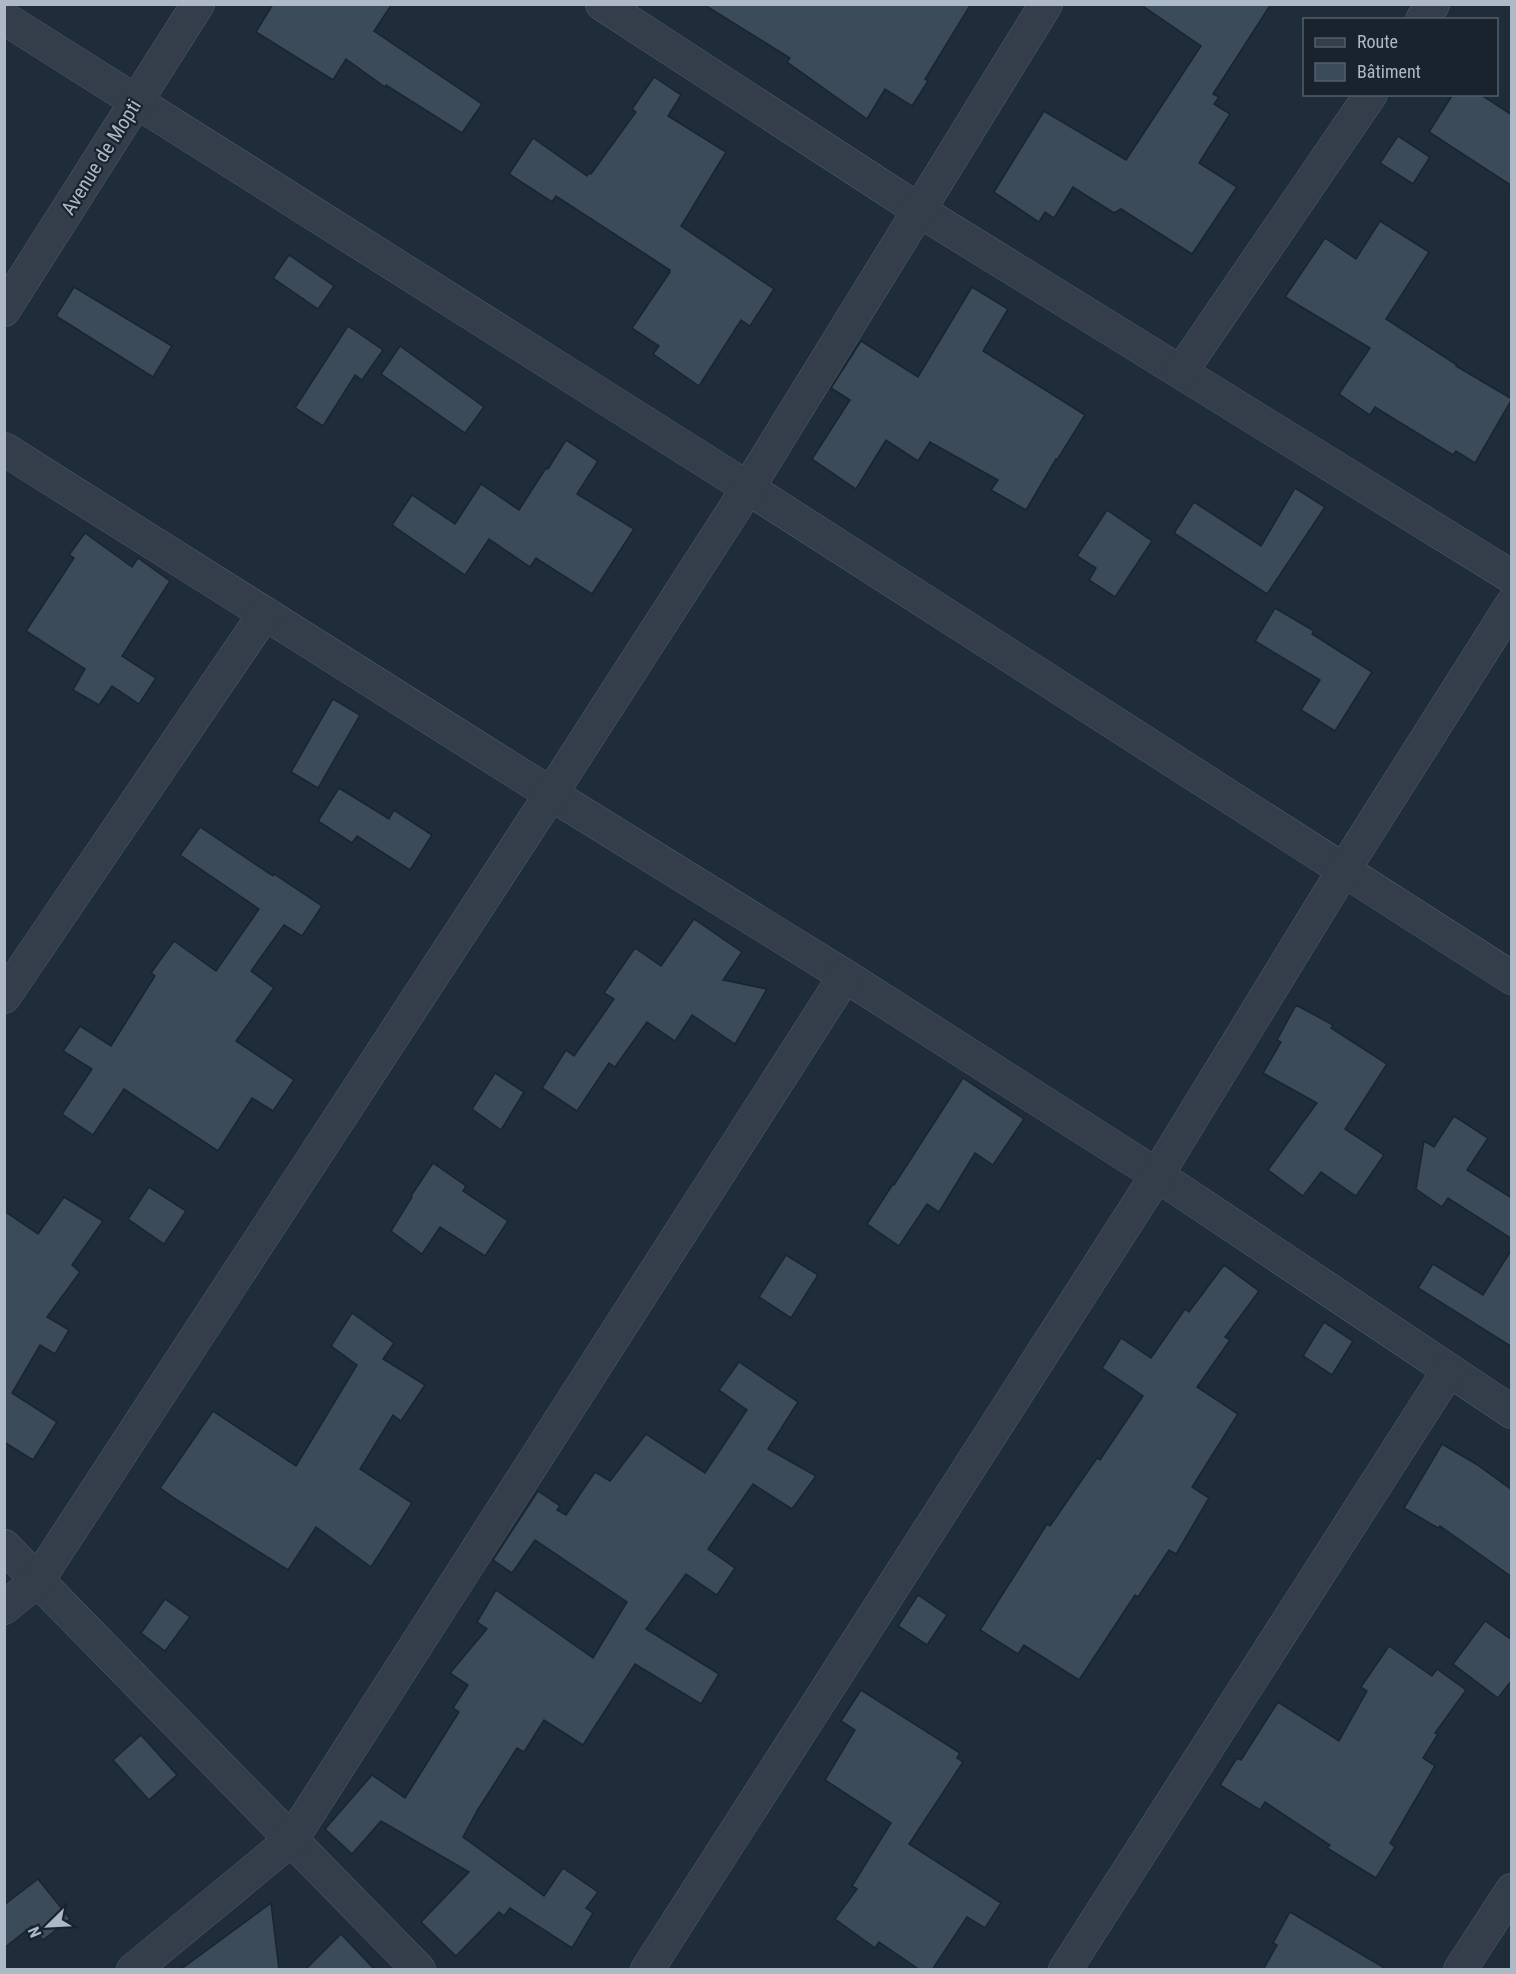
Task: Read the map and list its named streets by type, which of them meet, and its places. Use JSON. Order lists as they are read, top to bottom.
{
  "streets": {
    "street": ["Avenue de Mopti"]
  },
  "legend": ["Route", "Bâtiment"],
  "north": "bottom left"
}
